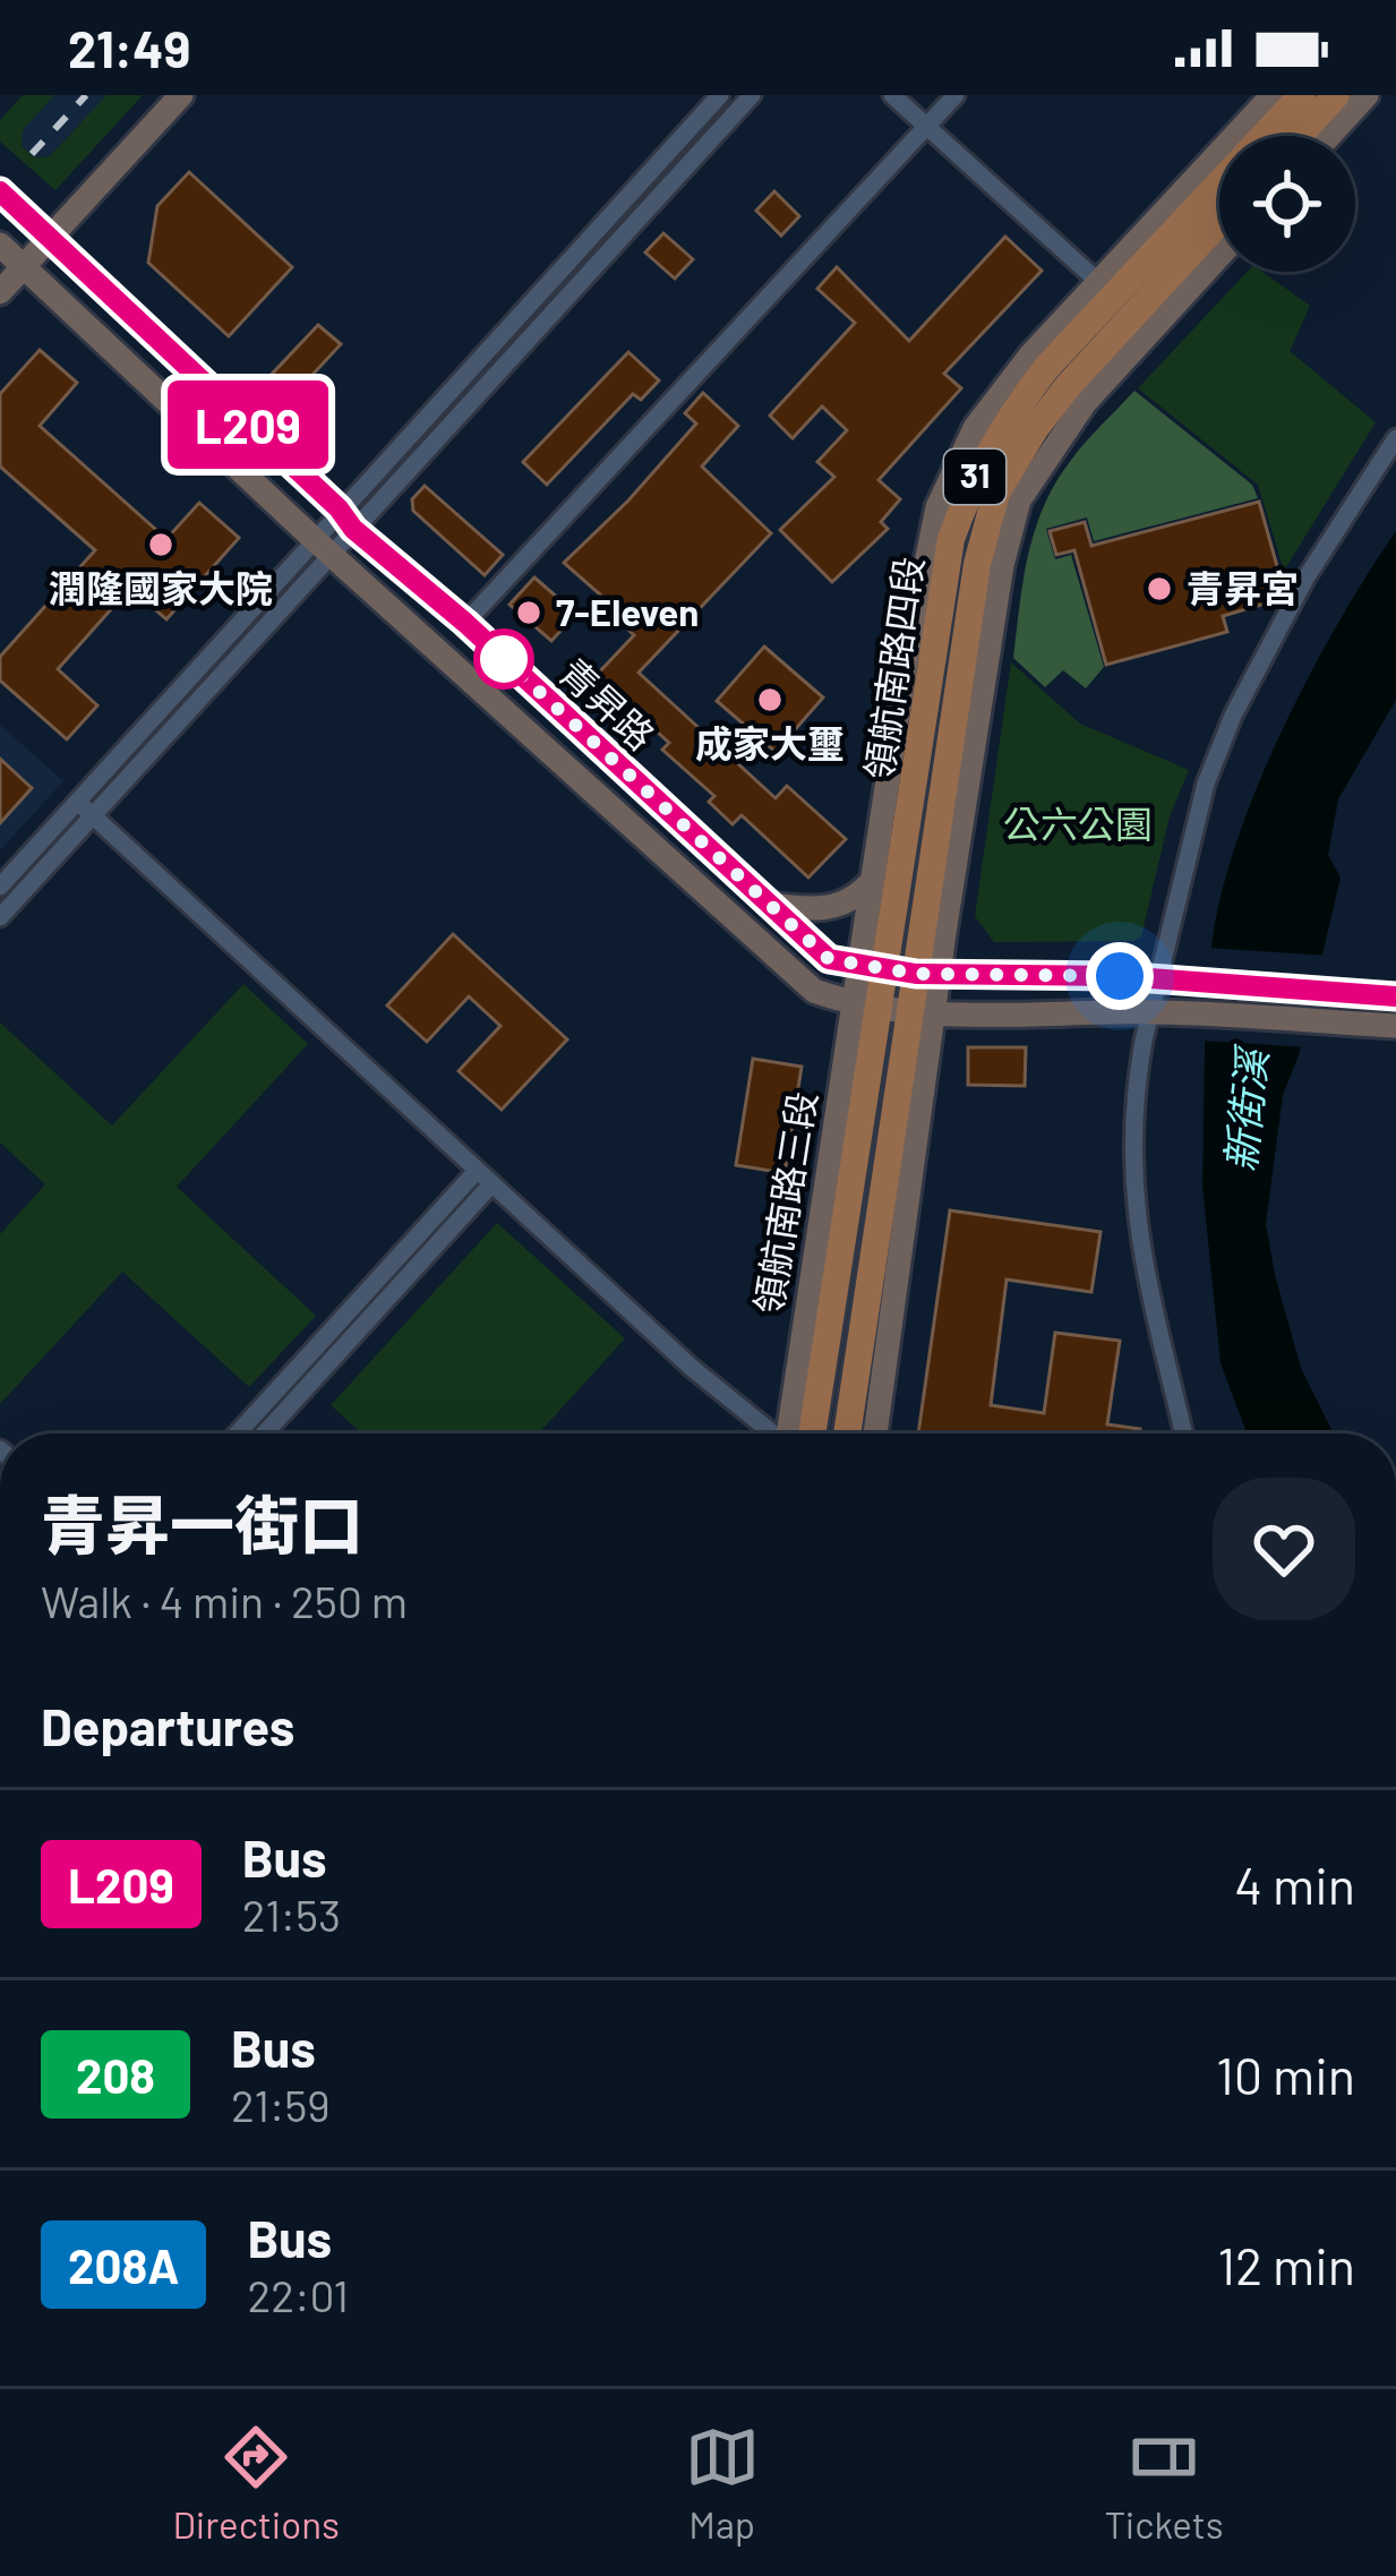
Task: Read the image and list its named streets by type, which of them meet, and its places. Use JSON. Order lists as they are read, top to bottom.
{
  "streets": {
    "main road": ["31", "領航南路四段", "領航南路三段"],
    "street": ["青昇路"]
  },
  "crossings": [
    ["領航南路四段", "青昇路"],
    ["領航南路四段", "領航南路三段"],
    ["青昇路", "領航南路三段"]
  ],
  "water": ["新街溪"],
  "parks": ["公六公園"],
  "places": [
    "潤隆國家大院",
    "青昇宮",
    "7-Eleven",
    "成家大璽"
  ],
  "lines": ["bus line L209"],
  "page": {
    "status": "21:49",
    "on_map": "L209",
    "heading": [
      ["青昇一街口", "Walk · 4 min · 250 m"],
      "Departures"
    ],
    "list": [
      {
        "mark": "L209",
        "name": "Bus",
        "note": "21:53",
        "value": "4 min"
      },
      {
        "mark": "208",
        "name": "Bus",
        "note": "21:59",
        "value": "10 min"
      },
      {
        "mark": "208A",
        "name": "Bus",
        "note": "22:01",
        "value": "12 min"
      }
    ],
    "tabs": ["Directions", "Map", "Tickets"]
  }
}
